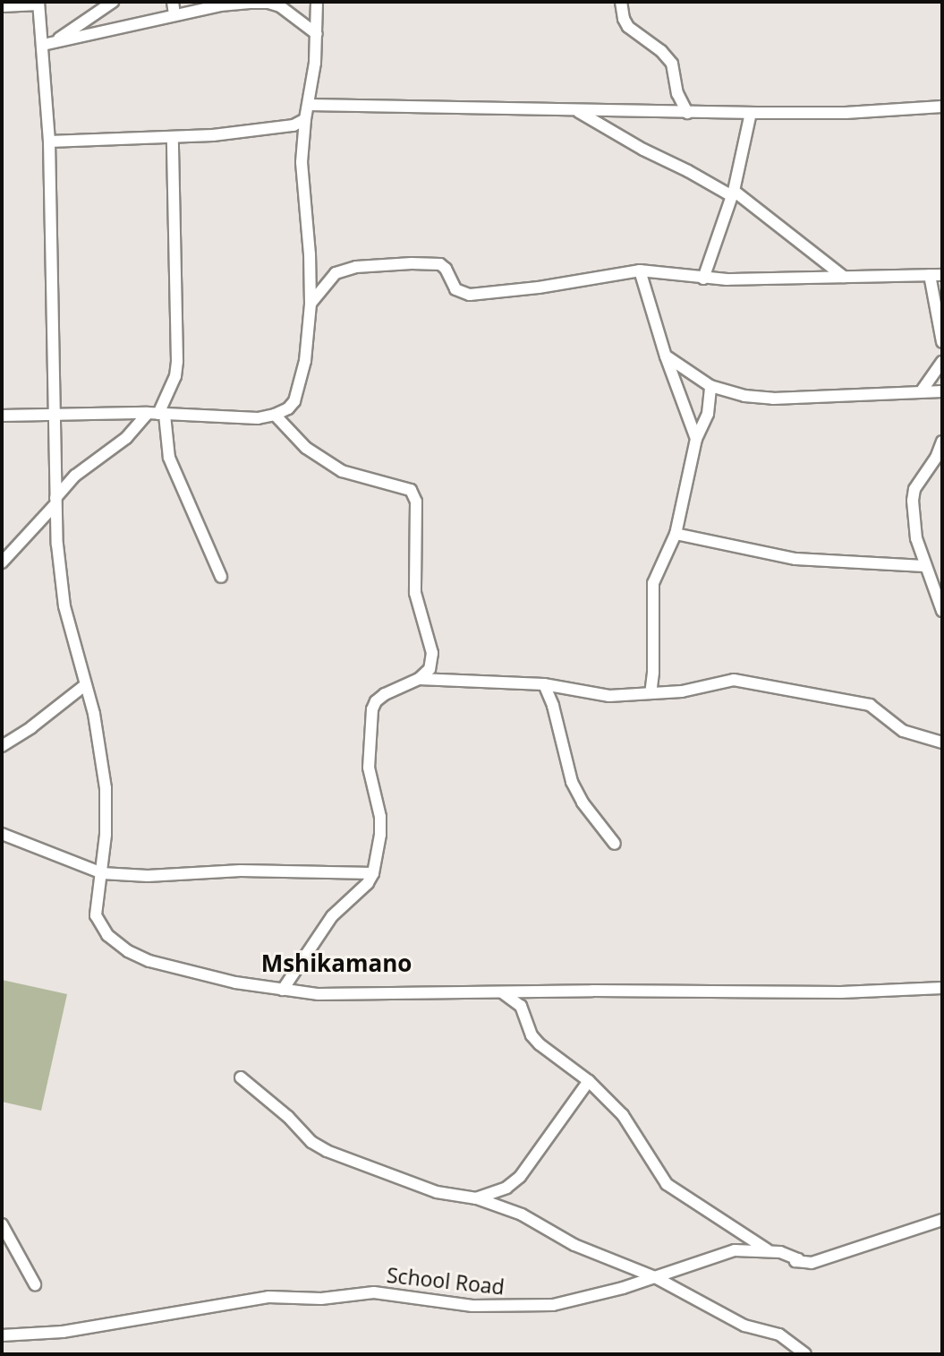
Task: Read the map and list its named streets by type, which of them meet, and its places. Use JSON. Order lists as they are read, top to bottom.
{
  "streets": {
    "street": ["School Road"]
  },
  "districts": ["Mshikamano"]
}
